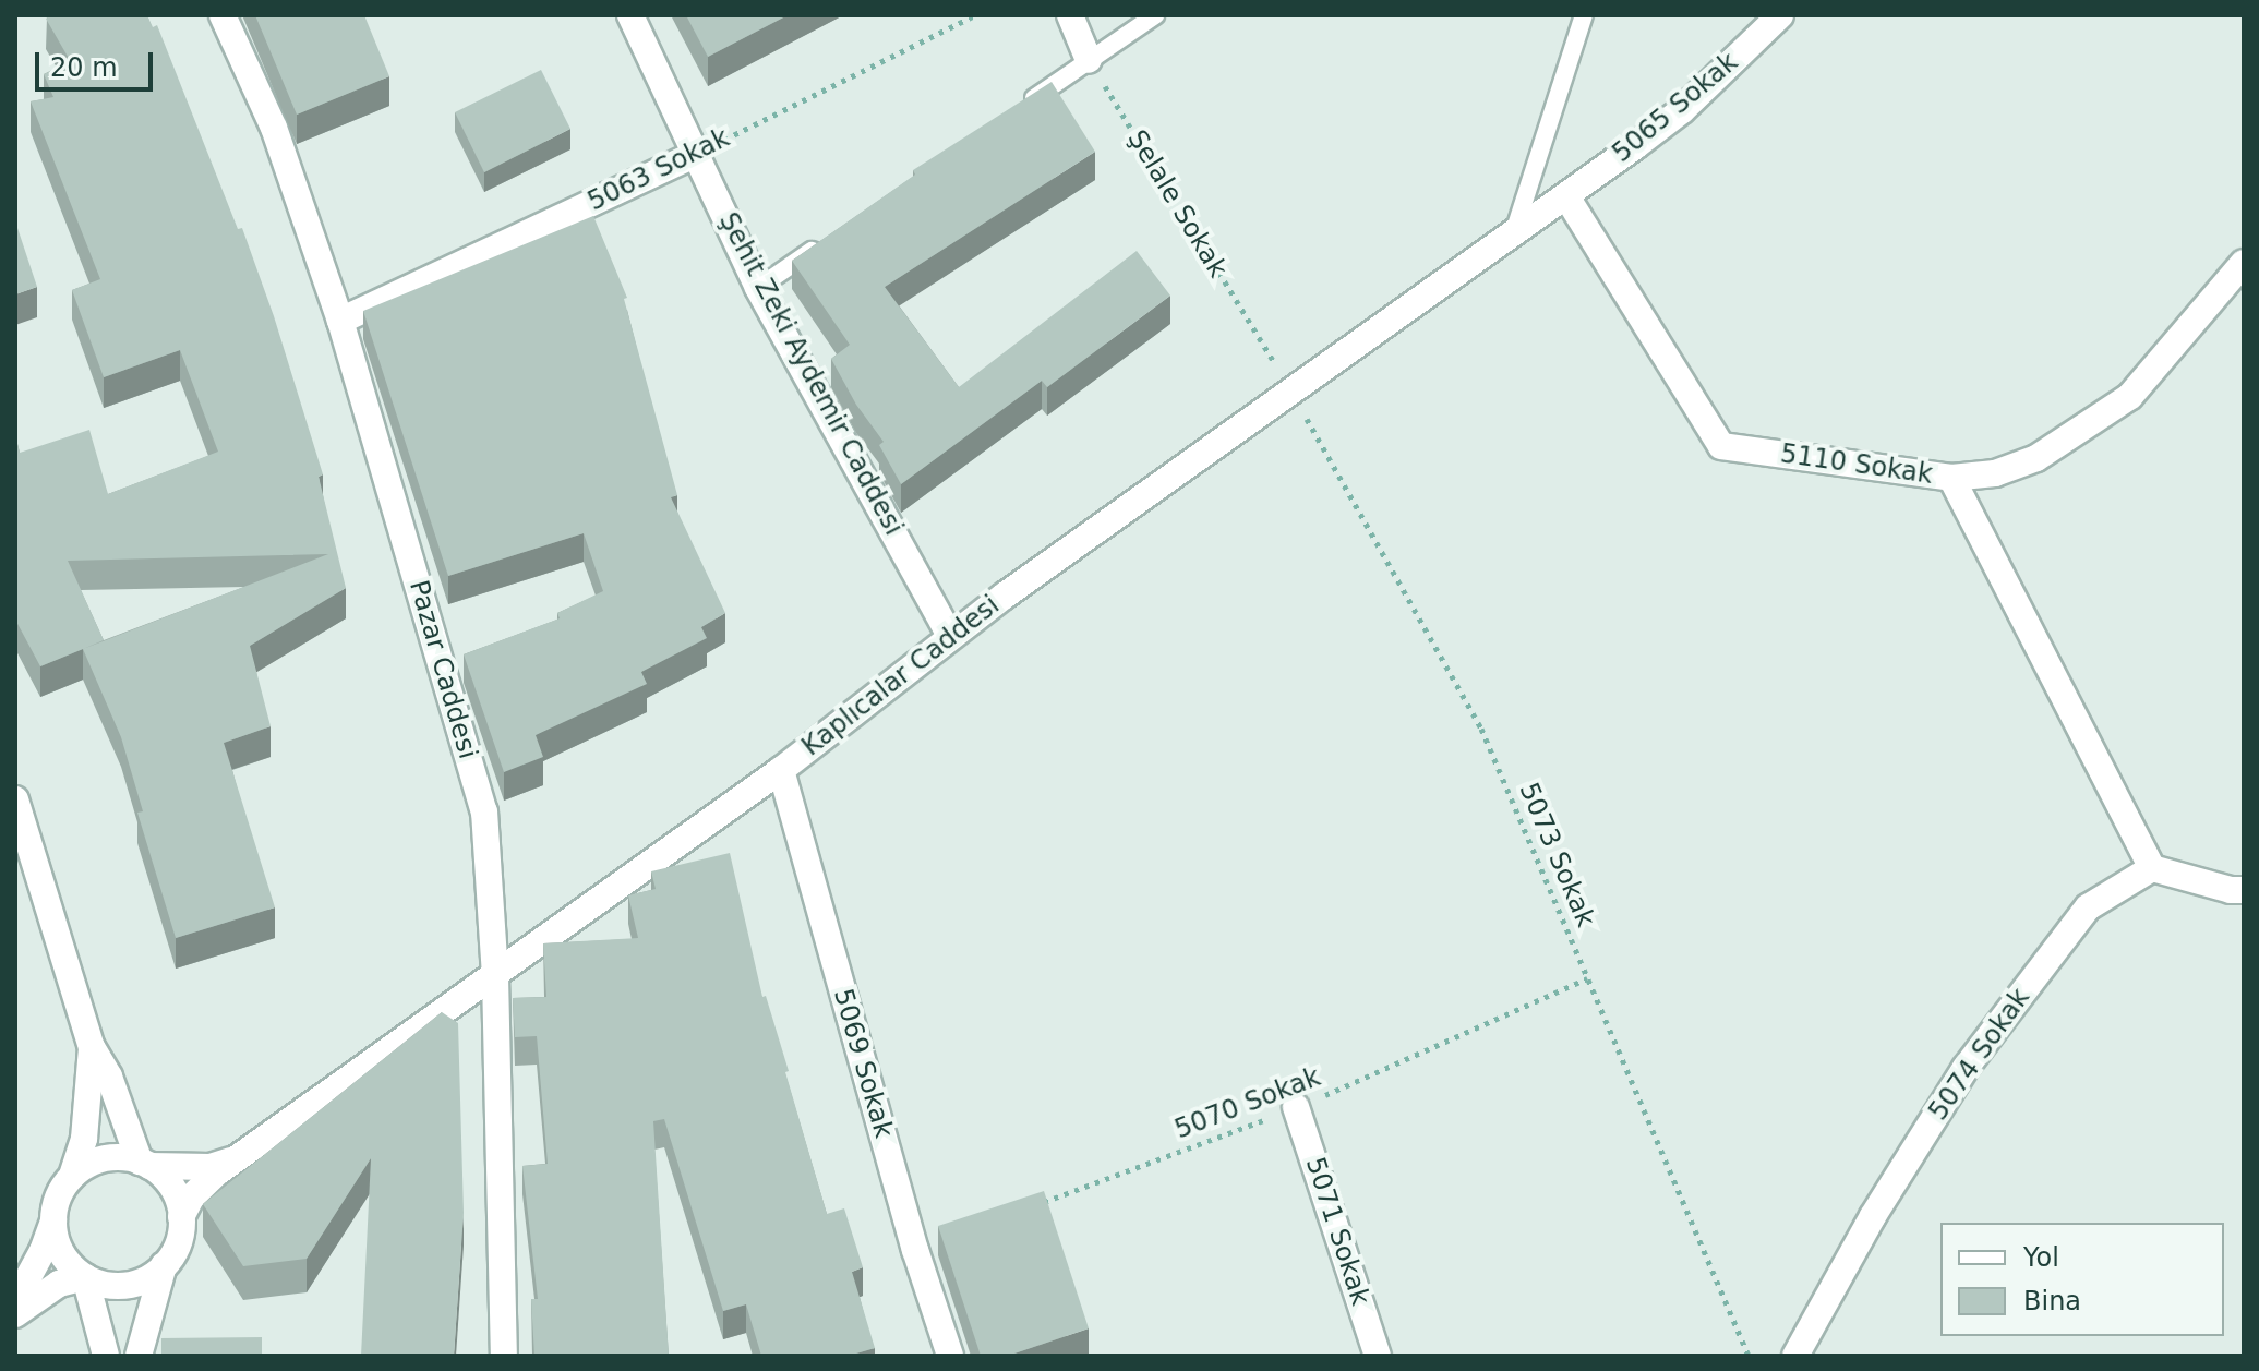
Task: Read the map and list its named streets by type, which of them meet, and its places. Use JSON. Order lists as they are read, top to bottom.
{
  "streets": {
    "street": [
      "5065 Sokak",
      "5063 Sokak",
      "Şehit Zeki Aydemir Caddesi",
      "5110 Sokak",
      "Pazar Caddesi",
      "Kaplıcalar Caddesi",
      "5074 Sokak",
      "5069 Sokak",
      "5071 Sokak"
    ],
    "path": ["Şelale Sokak", "5073 Sokak", "5070 Sokak"]
  },
  "crossings": [
    ["5065 Sokak", "5110 Sokak"],
    ["5065 Sokak", "Kaplıcalar Caddesi"],
    ["5063 Sokak", "Şehit Zeki Aydemir Caddesi"],
    ["5063 Sokak", "Pazar Caddesi"],
    ["Şelale Sokak", "Kaplıcalar Caddesi"],
    ["Şelale Sokak", "5073 Sokak"],
    ["Şehit Zeki Aydemir Caddesi", "Kaplıcalar Caddesi"],
    ["5110 Sokak", "Kaplıcalar Caddesi"],
    ["5110 Sokak", "5074 Sokak"],
    ["Pazar Caddesi", "Kaplıcalar Caddesi"],
    ["Kaplıcalar Caddesi", "5073 Sokak"],
    ["Kaplıcalar Caddesi", "5069 Sokak"],
    ["5073 Sokak", "5070 Sokak"],
    ["5070 Sokak", "5071 Sokak"]
  ],
  "legend": ["Yol", "Bina"],
  "scale_bar": "20 m"
}
